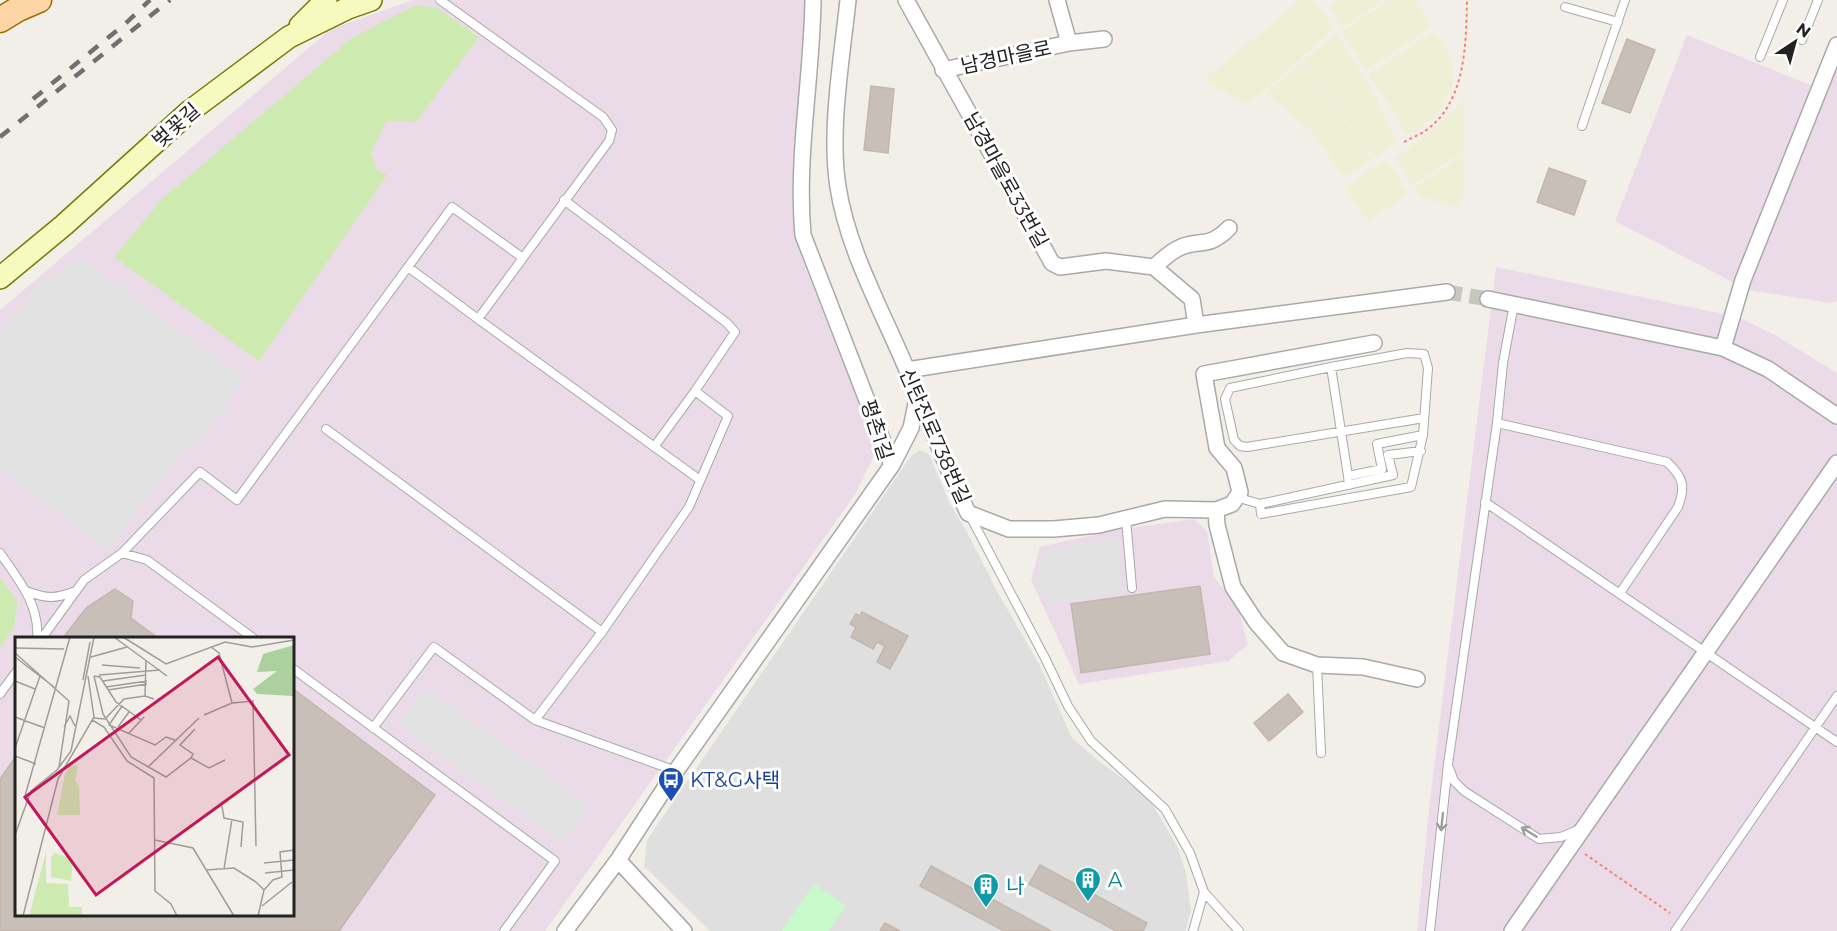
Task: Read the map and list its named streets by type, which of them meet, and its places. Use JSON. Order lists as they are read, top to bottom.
{
  "streets": {
    "street": [
      "남경마을로",
      "벚꽃길",
      "남경마을로33번길",
      "평촌1길",
      "신탄진로738번길"
    ]
  },
  "crossings": [
    ["남경마을로", "남경마을로33번길"]
  ],
  "places": {
    "bus stop": ["KT&G사택"],
    "building": ["A", "나"]
  },
  "north": "top right"
}
